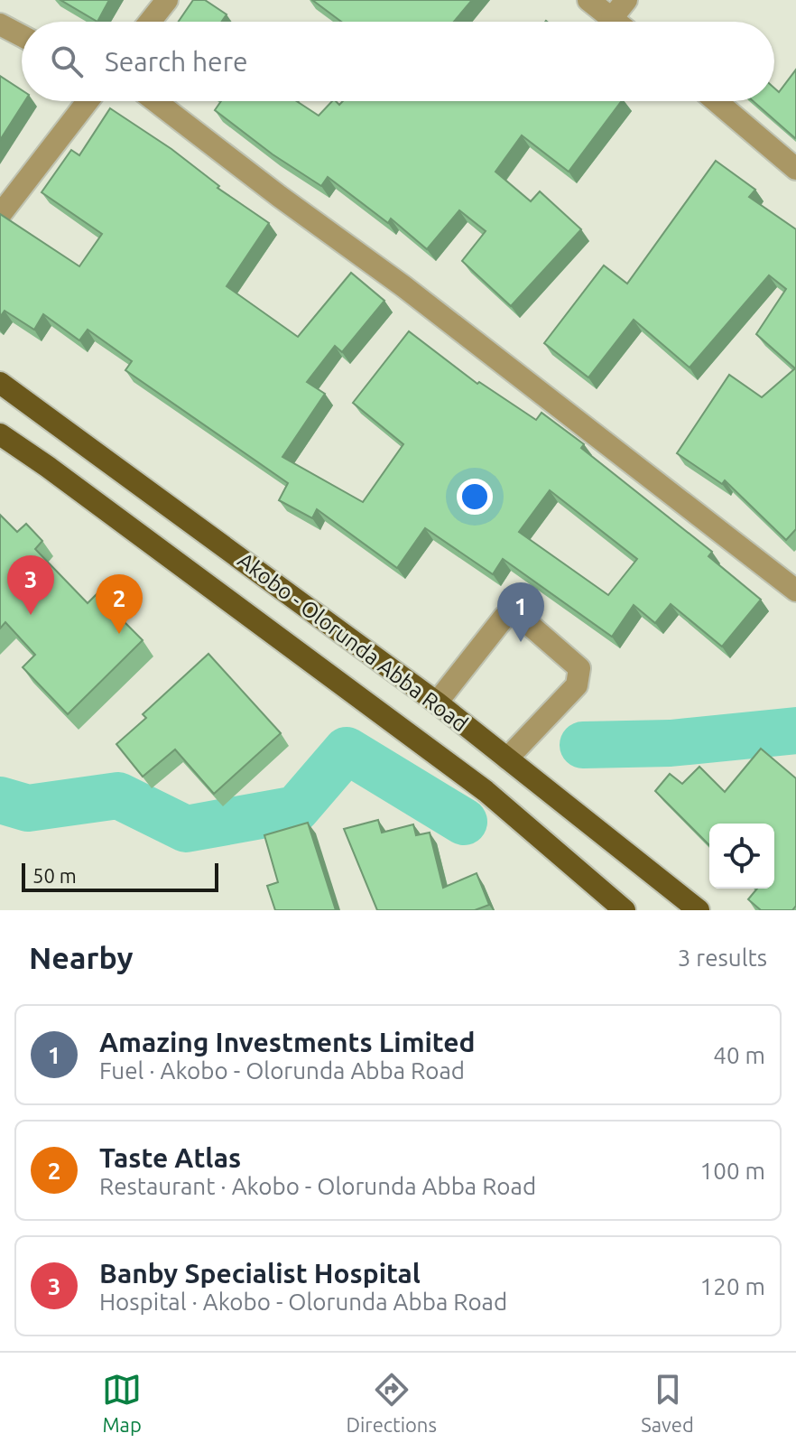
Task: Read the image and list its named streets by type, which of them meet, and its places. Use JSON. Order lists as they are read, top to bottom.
{
  "streets": {
    "main road": ["Akobo - Olorunda Abba Road"]
  },
  "scale_bar": "50 m",
  "page": {
    "search": "Search here",
    "pins": ["3", "2", "1"],
    "scale": "50 m",
    "heading": ["Nearby", "3 results"],
    "list": [
      {
        "mark": "1",
        "name": "Amazing Investments Limited",
        "note": "Fuel · Akobo - Olorunda Abba Road",
        "value": "40 m"
      },
      {
        "mark": "2",
        "name": "Taste Atlas",
        "note": "Restaurant · Akobo - Olorunda Abba Road",
        "value": "100 m"
      },
      {
        "mark": "3",
        "name": "Banby Specialist Hospital",
        "note": "Hospital · Akobo - Olorunda Abba Road",
        "value": "120 m"
      }
    ],
    "nav": ["Map", "Directions", "Saved"]
  }
}
